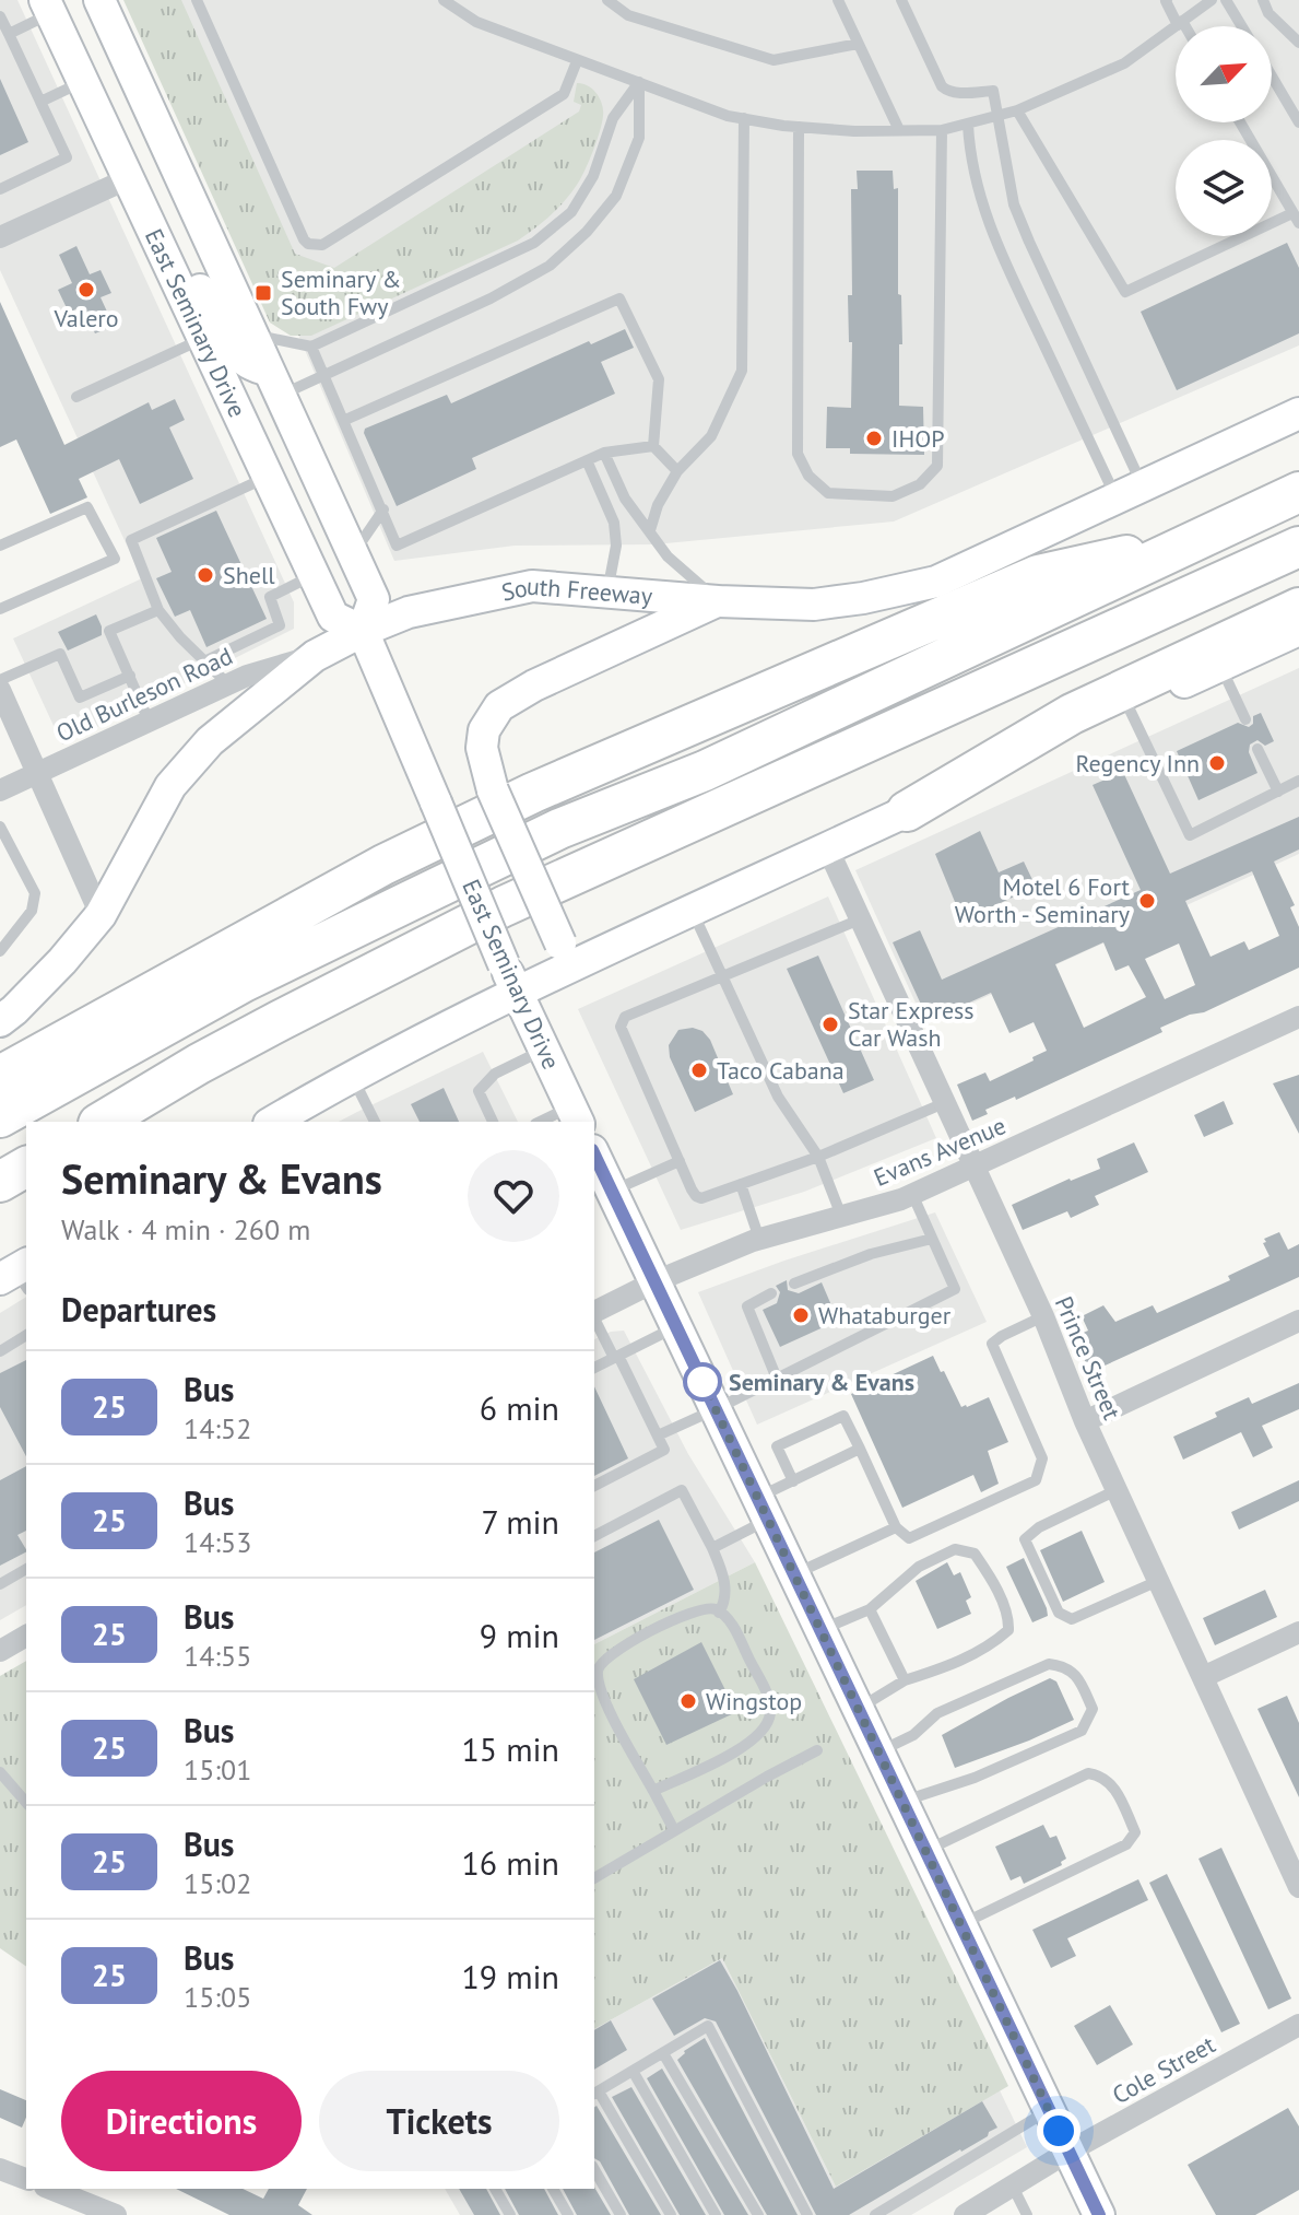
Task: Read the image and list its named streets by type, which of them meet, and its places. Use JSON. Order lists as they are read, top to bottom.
{
  "streets": {
    "main road": ["East Seminary Drive", "South Freeway"],
    "street": [
      "Old Burleson Road",
      "Evans Avenue",
      "Prince Street",
      "Cole Street"
    ]
  },
  "crossings": [
    ["East Seminary Drive", "South Freeway"],
    ["South Freeway", "Old Burleson Road"],
    ["Evans Avenue", "Prince Street"]
  ],
  "places": {
    "other": [
      "Valero",
      "IHOP",
      "Shell",
      "Regency Inn",
      "Motel 6 Fort Worth - Seminary",
      "Star Express Car Wash",
      "Taco Cabana",
      "Whataburger",
      "Seminary & Evans",
      "Wingstop"
    ],
    "transit": ["Seminary & South Fwy"]
  },
  "lines": ["bus line 25"],
  "north": "top right",
  "page": {
    "heading": [
      ["Seminary & Evans", "Walk · 4 min · 260 m"],
      "Departures"
    ],
    "list": [
      {
        "mark": "25",
        "name": "Bus",
        "note": "14:52",
        "value": "6 min"
      },
      {
        "mark": "25",
        "name": "Bus",
        "note": "14:53",
        "value": "7 min"
      },
      {
        "mark": "25",
        "name": "Bus",
        "note": "14:55",
        "value": "9 min"
      },
      {
        "mark": "25",
        "name": "Bus",
        "note": "15:01",
        "value": "15 min"
      },
      {
        "mark": "25",
        "name": "Bus",
        "note": "15:02",
        "value": "16 min"
      },
      {
        "mark": "25",
        "name": "Bus",
        "note": "15:05",
        "value": "19 min"
      }
    ],
    "buttons": ["Directions", "Tickets"]
  }
}
